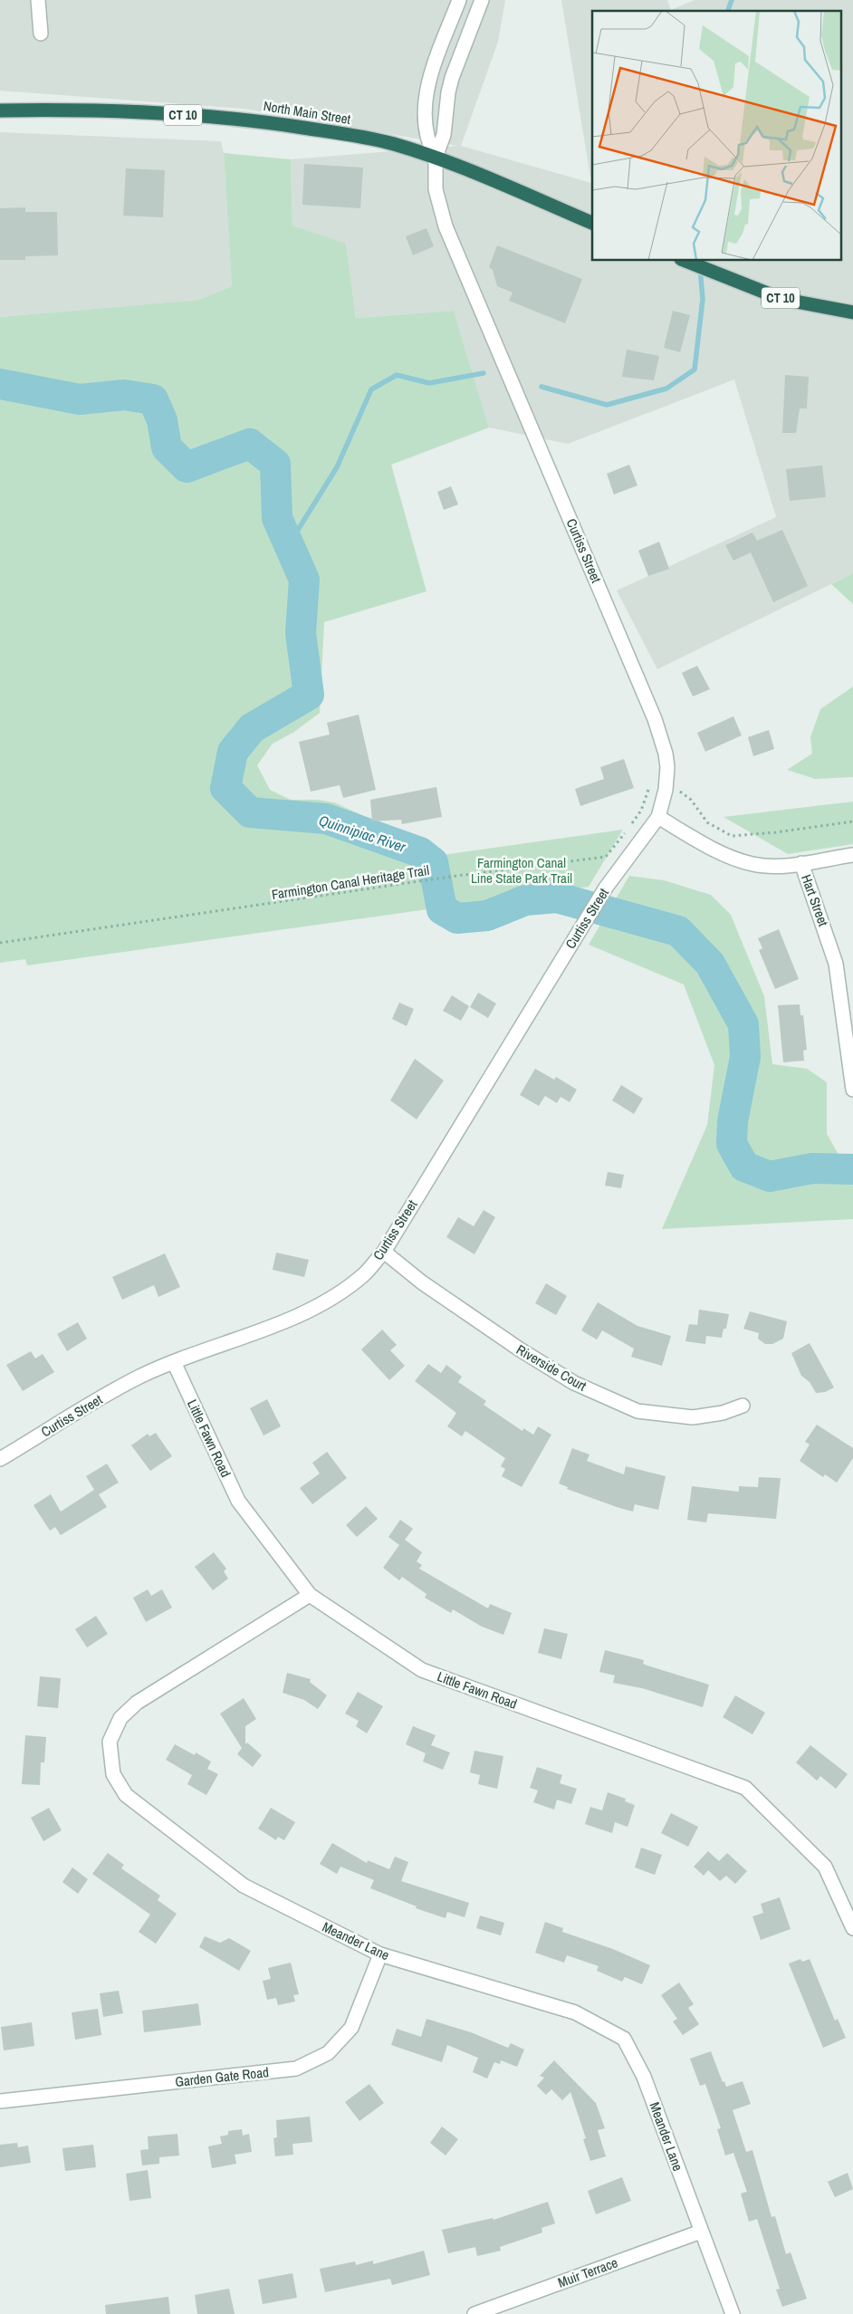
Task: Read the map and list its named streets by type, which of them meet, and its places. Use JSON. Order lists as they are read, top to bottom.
{
  "streets": {
    "highway": ["North Main Street", "CT 10"],
    "street": [
      "Curtiss Street",
      "Hart Street",
      "Riverside Court",
      "Little Fawn Road",
      "Meander Lane",
      "Garden Gate Road",
      "Muir Terrace"
    ],
    "path": ["Farmington Canal Heritage Trail"]
  },
  "crossings": [
    ["North Main Street", "Curtiss Street"],
    ["Curtiss Street", "Farmington Canal Heritage Trail"],
    ["Curtiss Street", "Hart Street"],
    ["Curtiss Street", "Riverside Court"],
    ["Curtiss Street", "Little Fawn Road"],
    ["Little Fawn Road", "Meander Lane"],
    ["Meander Lane", "Garden Gate Road"],
    ["Meander Lane", "Muir Terrace"]
  ],
  "water": ["Quinnipiac River"],
  "parks": ["Farmington Canal Line State Park Trail"]
}
